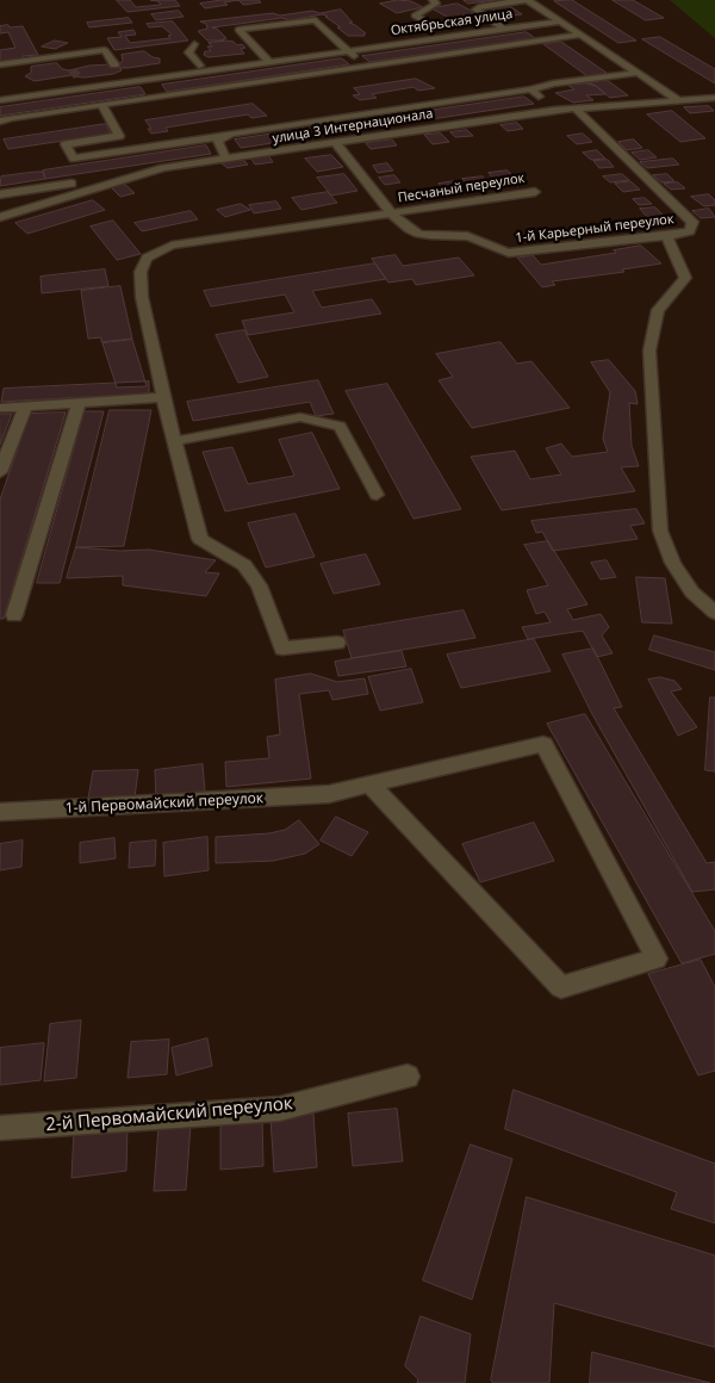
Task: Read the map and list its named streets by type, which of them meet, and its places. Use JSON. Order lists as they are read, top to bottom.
{
  "streets": {
    "street": [
      "Октябрьская улица",
      "улица 3 Интернационала",
      "Песчаный переулок",
      "1-й Карьерный переулок",
      "1-й Первомайский переулок",
      "2-й Первомайский переулок"
    ]
  },
  "crossings": [
    ["улица 3 Интернационала", "1-й Карьерный переулок"],
    ["Песчаный переулок", "1-й Карьерный переулок"]
  ]
}
